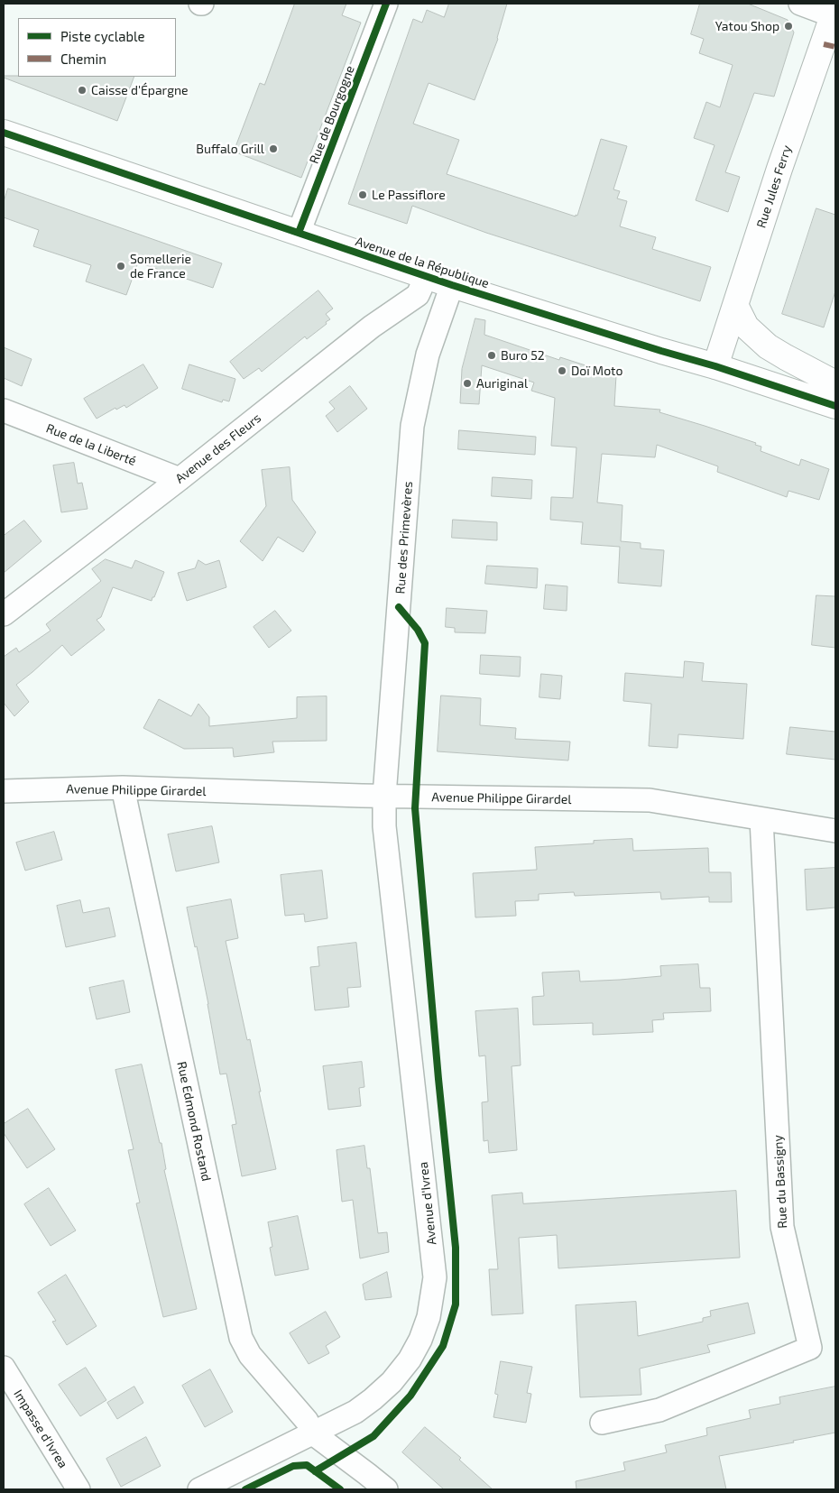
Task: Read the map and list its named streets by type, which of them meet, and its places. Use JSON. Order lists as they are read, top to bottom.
{
  "streets": {
    "main road": ["Rue Jules Ferry", "Avenue de la République"],
    "street": [
      "Rue de Bourgogne",
      "Rue de la Liberté",
      "Avenue des Fleurs",
      "Rue des Primevères",
      "Avenue Philippe Girardel",
      "Rue Edmond Rostand",
      "Rue du Bassigny",
      "Avenue d'Ivrea",
      "Impasse d'Ivrea"
    ]
  },
  "crossings": [
    ["Rue de Bourgogne", "Avenue de la République"],
    ["Rue Jules Ferry", "Avenue de la République"],
    ["Avenue de la République", "Avenue des Fleurs"],
    ["Avenue de la République", "Rue des Primevères"],
    ["Rue de la Liberté", "Avenue des Fleurs"],
    ["Rue des Primevères", "Avenue Philippe Girardel"],
    ["Rue des Primevères", "Avenue d'Ivrea"],
    ["Avenue Philippe Girardel", "Rue Edmond Rostand"],
    ["Avenue Philippe Girardel", "Rue du Bassigny"],
    ["Avenue Philippe Girardel", "Avenue d'Ivrea"],
    ["Rue Edmond Rostand", "Avenue d'Ivrea"]
  ],
  "places": [
    "Yatou Shop",
    "Caisse d'Épargne",
    "Buffalo Grill",
    "Le Passiflore",
    "Somellerie de France",
    "Buro 52",
    "Doï Moto",
    "Auriginal"
  ],
  "legend": ["Piste cyclable", "Chemin"]
}
